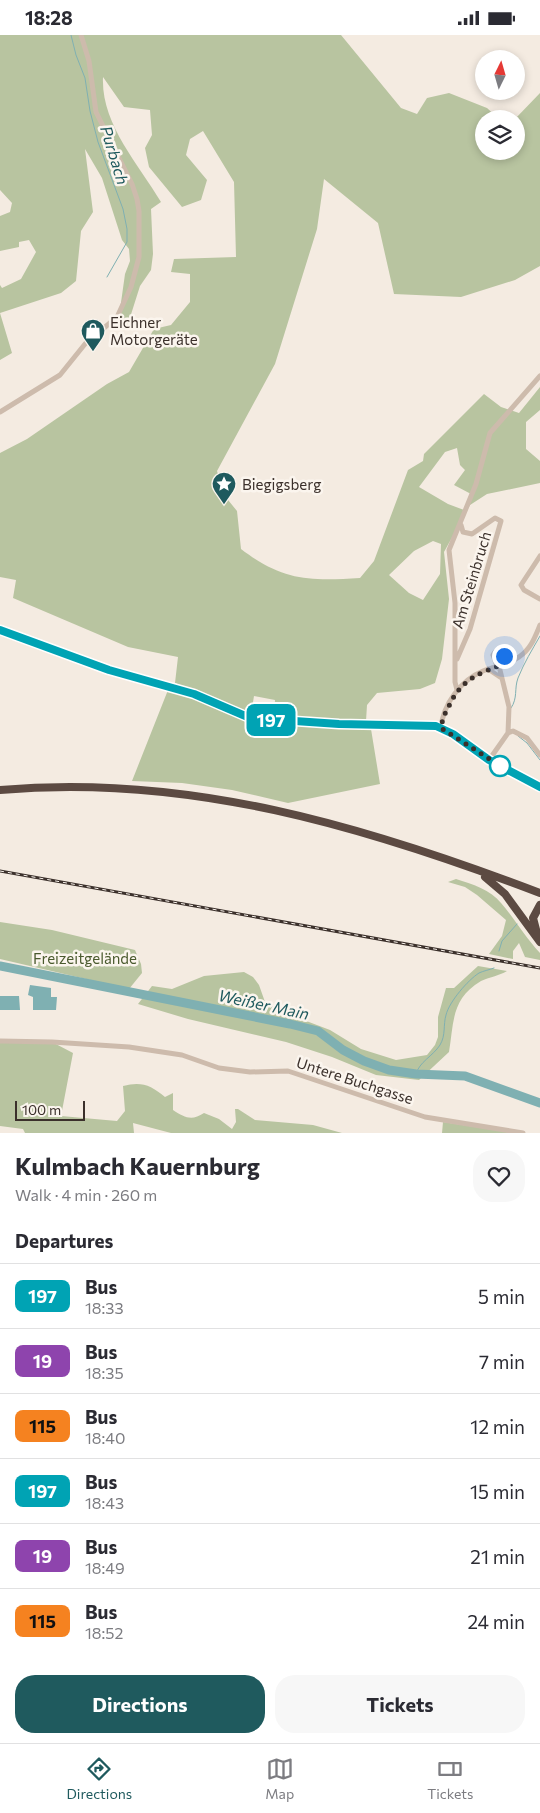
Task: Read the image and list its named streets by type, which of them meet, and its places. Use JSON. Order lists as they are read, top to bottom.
{
  "streets": {
    "street": ["Am Steinbruch", "Untere Buchgasse"]
  },
  "water": ["Purbach", "Weißer Main"],
  "parks": ["Freizeitgelände"],
  "places": {
    "shop": ["Eichner Motorgeräte"],
    "place": ["Biegigsberg"]
  },
  "lines": ["bus line 197"],
  "scale_bar": "100 m",
  "north": "top",
  "page": {
    "status": "18:28",
    "on_map": "197",
    "scale": "100 m",
    "heading": [
      ["Kulmbach Kauernburg", "Walk · 4 min · 260 m"],
      "Departures"
    ],
    "list": [
      {
        "mark": "197",
        "name": "Bus",
        "note": "18:33",
        "value": "5 min"
      },
      {
        "mark": "19",
        "name": "Bus",
        "note": "18:35",
        "value": "7 min"
      },
      {
        "mark": "115",
        "name": "Bus",
        "note": "18:40",
        "value": "12 min"
      },
      {
        "mark": "197",
        "name": "Bus",
        "note": "18:43",
        "value": "15 min"
      },
      {
        "mark": "19",
        "name": "Bus",
        "note": "18:49",
        "value": "21 min"
      },
      {
        "mark": "115",
        "name": "Bus",
        "note": "18:52",
        "value": "24 min"
      }
    ],
    "buttons": ["Directions", "Tickets"],
    "tabs": ["Directions", "Map", "Tickets"]
  }
}
